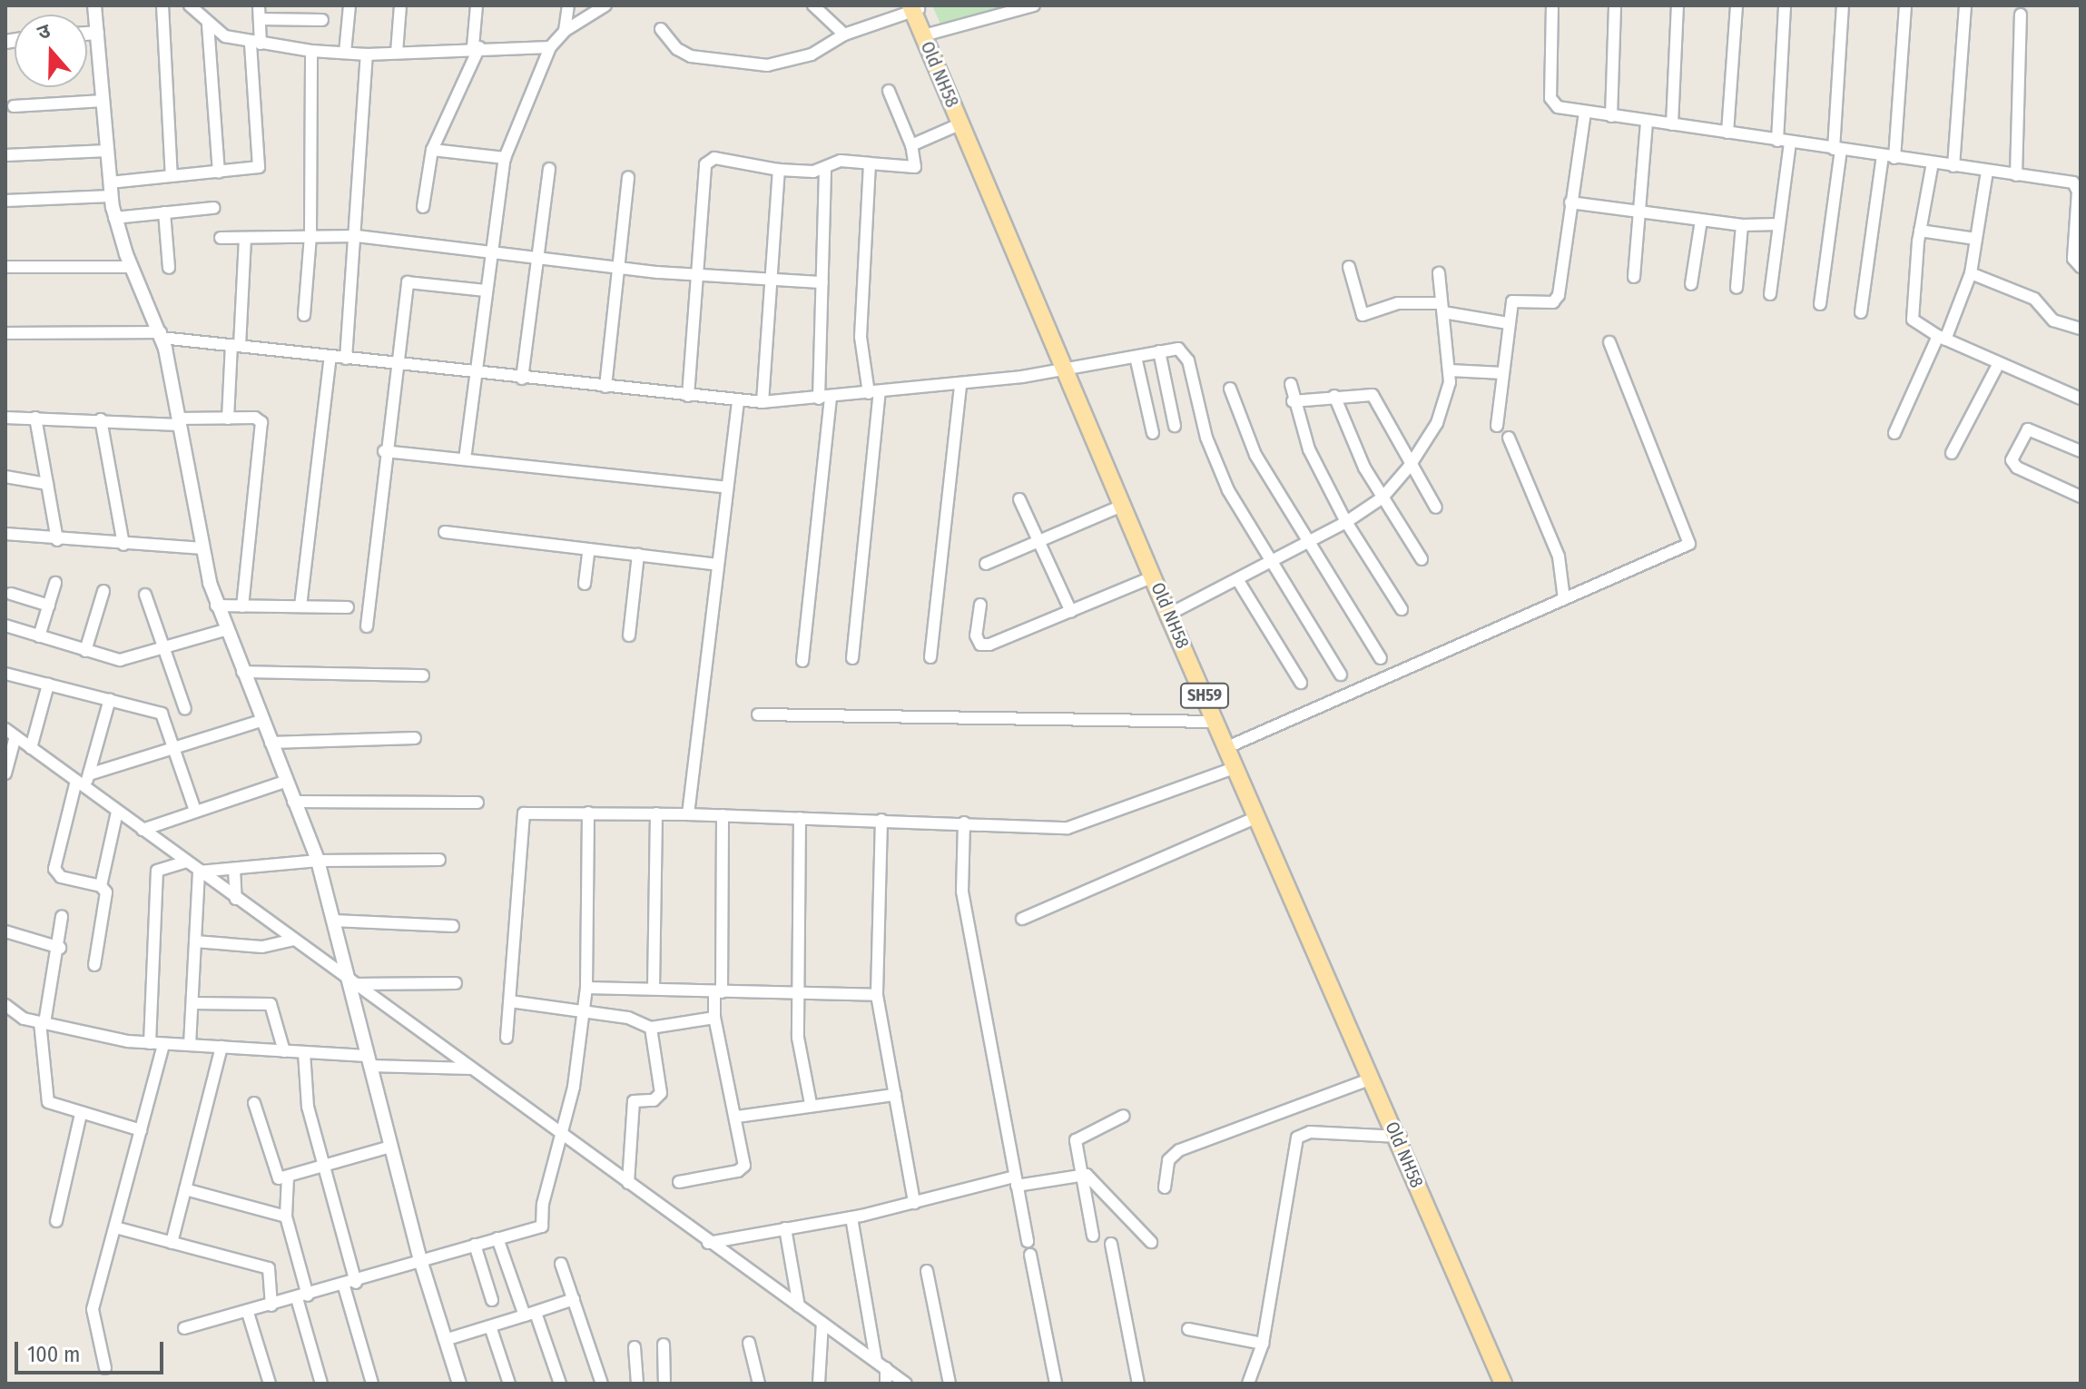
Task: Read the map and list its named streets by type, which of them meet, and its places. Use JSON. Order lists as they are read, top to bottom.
{
  "streets": {
    "main road": ["Old NH58", "SH59"]
  },
  "scale_bar": "100 m",
  "north": "top"
}
